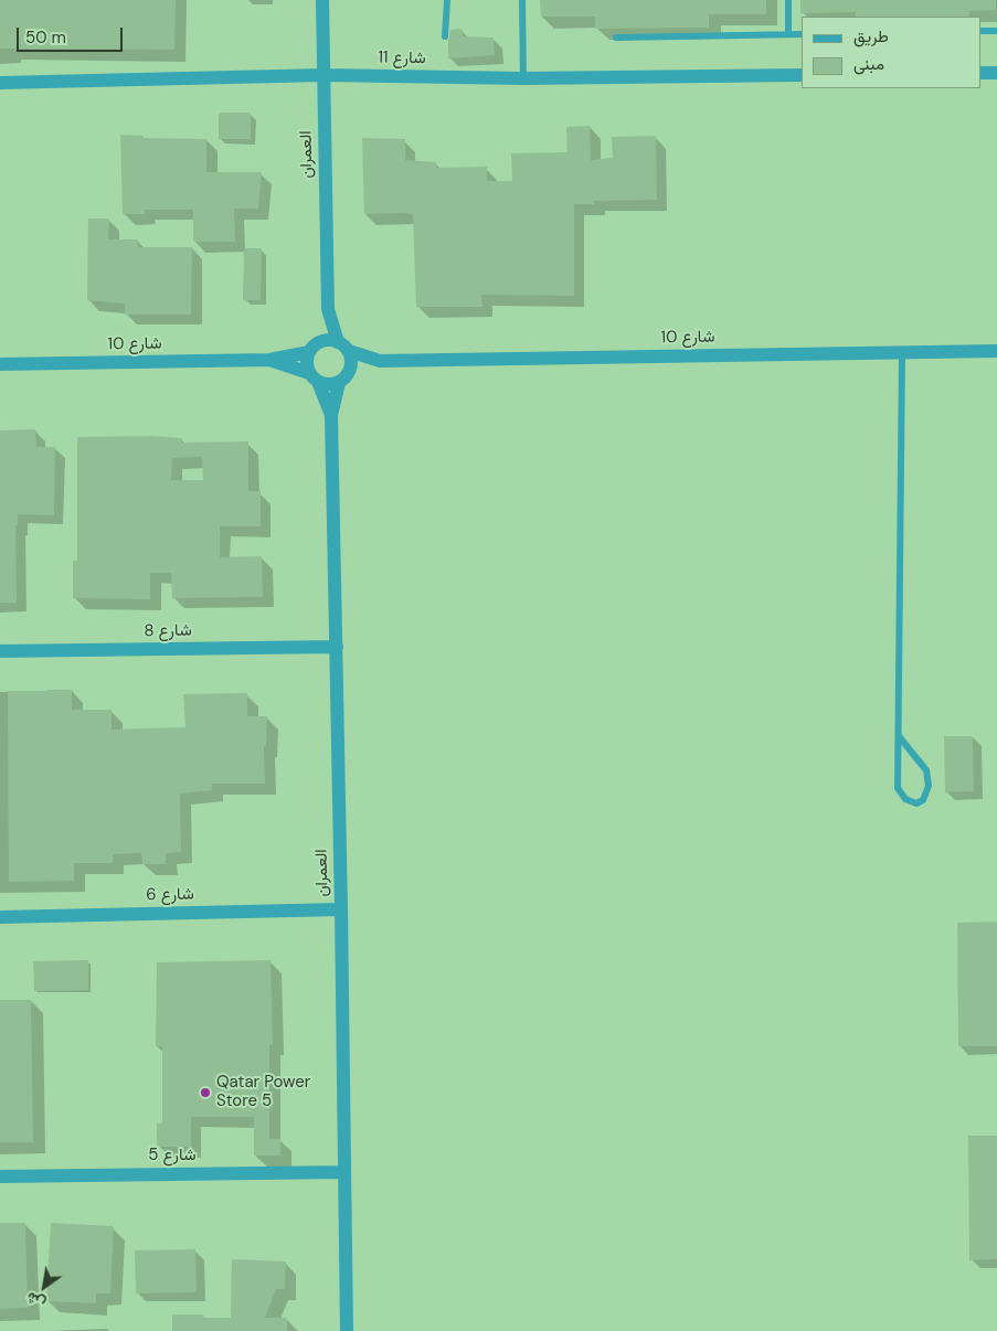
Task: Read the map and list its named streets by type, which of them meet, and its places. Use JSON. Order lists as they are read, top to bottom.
{
  "streets": {
    "street": [
      "شارع 11",
      "العمران",
      "شارع 10",
      "شارع 8",
      "شارع 6",
      "شارع 5"
    ]
  },
  "crossings": [
    ["شارع 11", "العمران"],
    ["العمران", "شارع 10"],
    ["العمران", "شارع 8"],
    ["العمران", "شارع 6"],
    ["العمران", "شارع 5"]
  ],
  "places": ["Qatar Power Store 5"],
  "legend": ["طريق", "مبنى"],
  "scale_bar": "50 m",
  "north": "bottom left"
}
